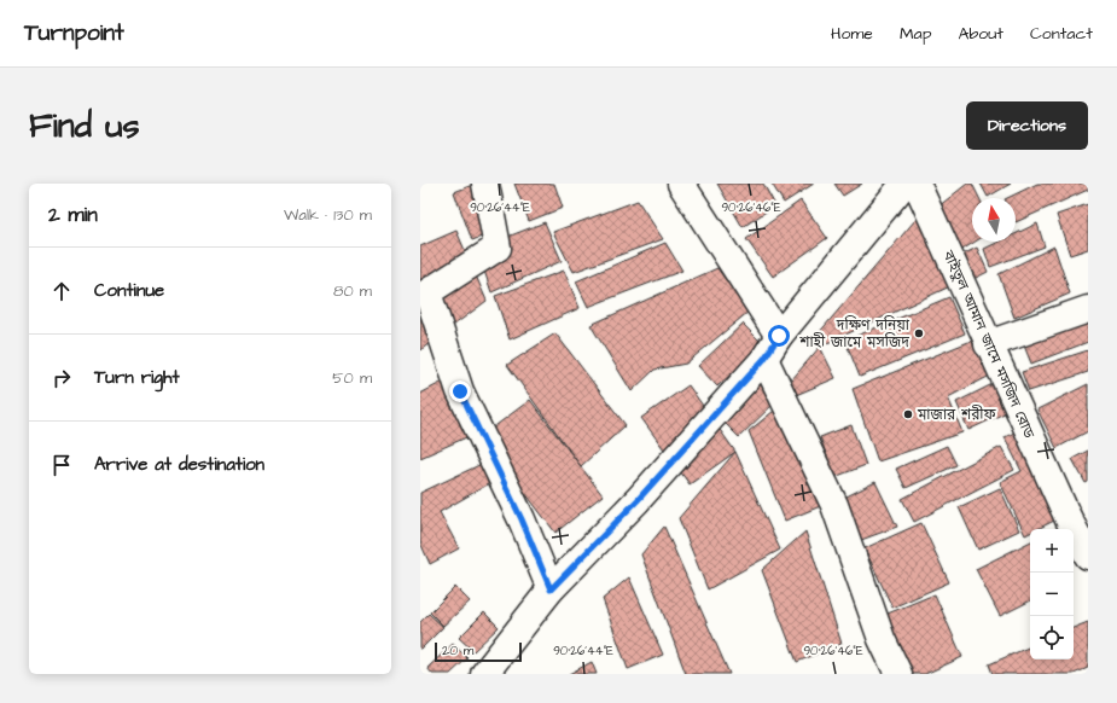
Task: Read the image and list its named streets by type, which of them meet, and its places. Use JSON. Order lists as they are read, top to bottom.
{
  "streets": {
    "street": ["বাইতুল আমান জামে মসজিদ রোড"]
  },
  "places": ["দক্ষিণ দনিয়া শাহী জামে মসজিদ", "মাজার শরীফ"],
  "scale_bar": "20 m",
  "north": "top",
  "page": {
    "header": "Turnpoint",
    "nav": [
      "Home",
      "Map",
      "About",
      "Contact"
    ],
    "buttons": "Directions",
    "title": "Find us",
    "heading": ["2 min", "Walk · 130 m"],
    "list": [
      ["Continue", "80 m"],
      ["Turn right", "50 m"],
      "Arrive at destination"
    ],
    "map_buttons": ["+", "−"],
    "scale": "20 m"
  },
  "coordinates": ["90°26'44\"E", "90°26'46\"E"]
}
